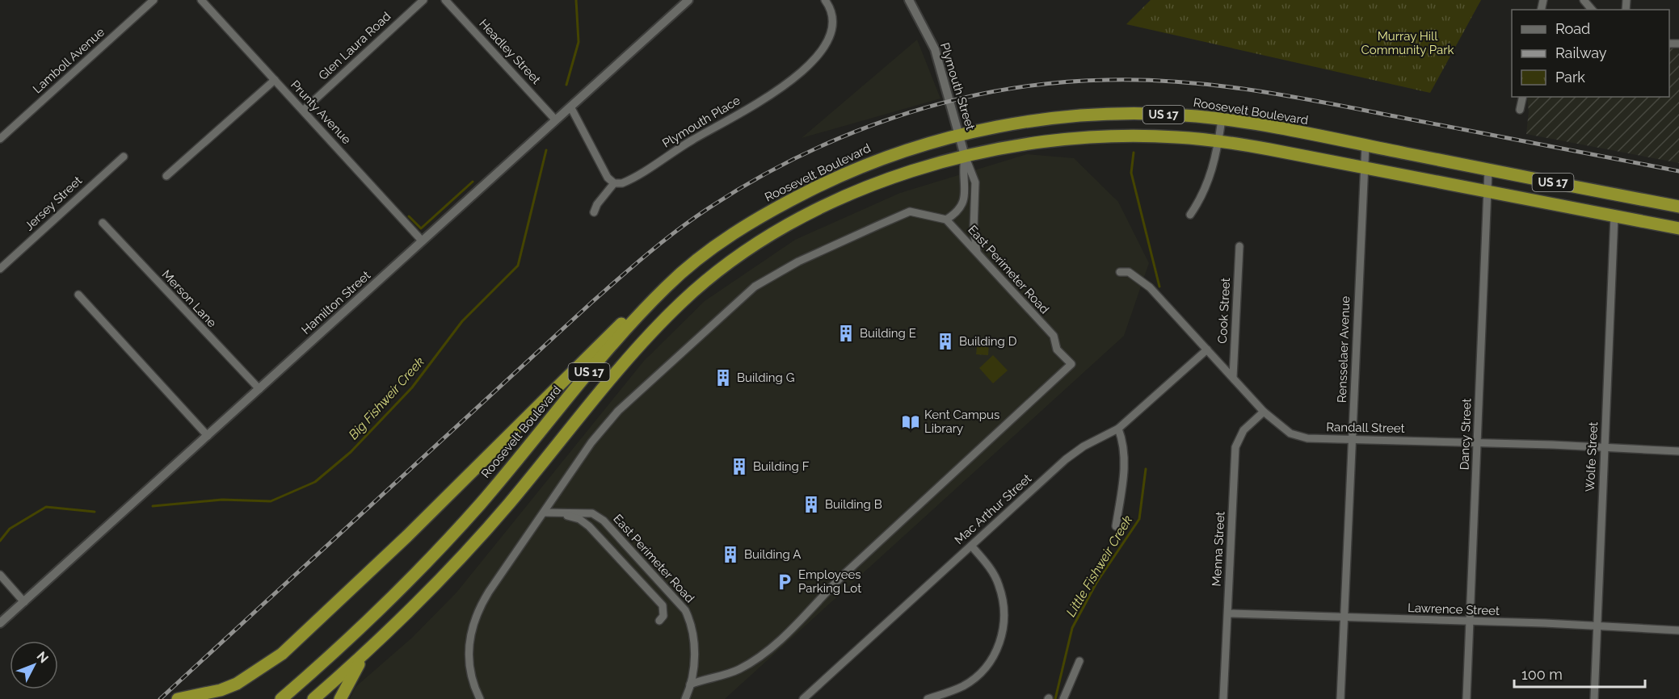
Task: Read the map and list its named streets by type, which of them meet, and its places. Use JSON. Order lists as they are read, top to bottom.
{
  "streets": {
    "highway": ["Roosevelt Boulevard", "US 17"],
    "street": [
      "Glen Laura Road",
      "Headley Street",
      "Lamboll Avenue",
      "Plymouth Street",
      "Prunty Avenue",
      "Plymouth Place",
      "Jersey Street",
      "East Perimeter Road",
      "Merson Lane",
      "Hamilton Street",
      "Cook Street",
      "Rensselaer Avenue",
      "Randall Street",
      "Dancy Street",
      "Wolfe Street",
      "Mac Arthur Street",
      "Menna Street",
      "Lawrence Street"
    ]
  },
  "crossings": [
    ["Glen Laura Road", "Prunty Avenue"],
    ["Headley Street", "Hamilton Street"],
    ["Plymouth Street", "Roosevelt Boulevard"],
    ["Plymouth Street", "US 17"],
    ["Roosevelt Boulevard", "Rensselaer Avenue"],
    ["Roosevelt Boulevard", "Dancy Street"],
    ["Prunty Avenue", "Hamilton Street"],
    ["US 17", "Rensselaer Avenue"],
    ["US 17", "Dancy Street"],
    ["US 17", "Wolfe Street"],
    ["Merson Lane", "Hamilton Street"],
    ["Cook Street", "Randall Street"],
    ["Rensselaer Avenue", "Randall Street"],
    ["Rensselaer Avenue", "Lawrence Street"],
    ["Randall Street", "Dancy Street"],
    ["Randall Street", "Wolfe Street"],
    ["Randall Street", "Mac Arthur Street"],
    ["Randall Street", "Menna Street"],
    ["Dancy Street", "Lawrence Street"],
    ["Wolfe Street", "Lawrence Street"],
    ["Menna Street", "Lawrence Street"]
  ],
  "water": ["Big Fishweir Creek", "Little Fishweir Creek"],
  "parks": ["Murray Hill Community Park"],
  "places": {
    "building": [
      "Building E",
      "Building D",
      "Building G",
      "Building F",
      "Building B",
      "Building A"
    ],
    "library": ["Kent Campus Library"],
    "parking": ["Employees Parking Lot"]
  },
  "legend": ["Road", "Railway", "Park"],
  "scale_bar": "100 m",
  "north": "top right"
}
